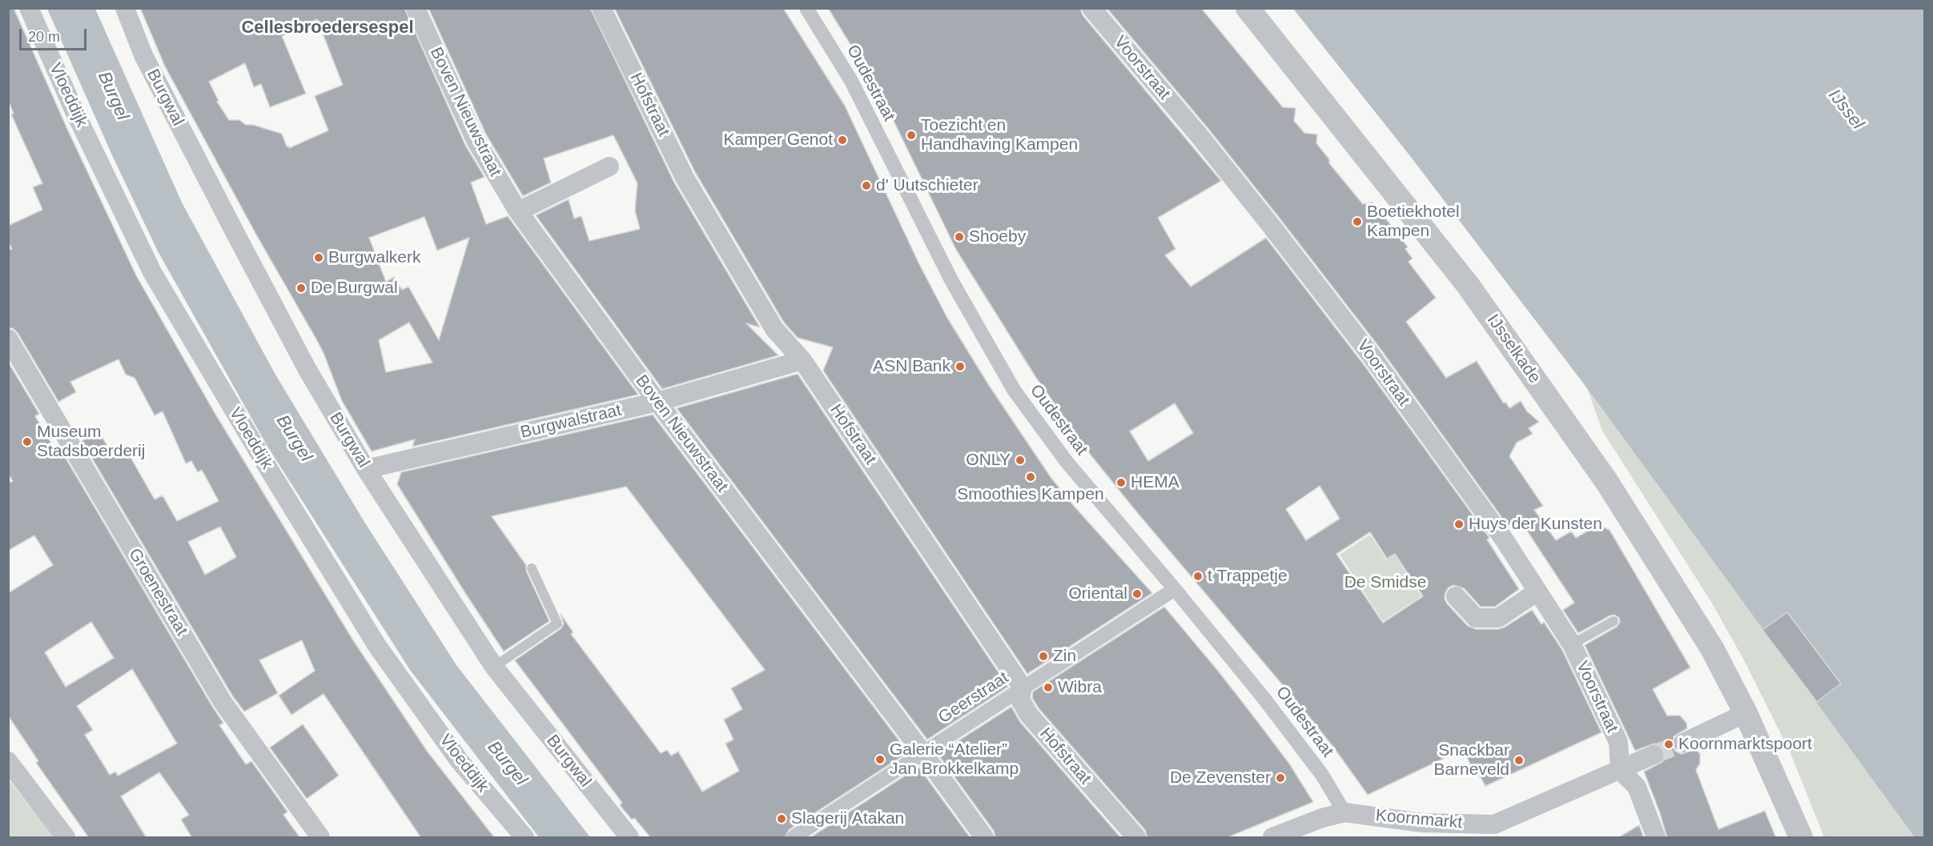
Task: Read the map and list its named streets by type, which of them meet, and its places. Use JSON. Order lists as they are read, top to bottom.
{
  "streets": {
    "street": [
      "Voorstraat",
      "Oudestraat",
      "Vloeddijk",
      "Burgwal",
      "Hofstraat",
      "Boven Nieuwstraat",
      "IJsselkade",
      "Burgwalstraat",
      "Groenestraat",
      "Geerstraat",
      "Koornmarkt"
    ]
  },
  "crossings": [
    ["Voorstraat", "Koornmarkt"],
    ["Oudestraat", "Geerstraat"],
    ["Oudestraat", "Koornmarkt"],
    ["Burgwal", "Burgwalstraat"],
    ["Hofstraat", "Burgwalstraat"],
    ["Hofstraat", "Geerstraat"],
    ["Boven Nieuwstraat", "Burgwalstraat"],
    ["Boven Nieuwstraat", "Geerstraat"]
  ],
  "districts": ["Cellesbroedersespel"],
  "water": ["Burgel", "IJssel"],
  "parks": ["De Smidse"],
  "places": [
    "Toezicht en Handhaving Kampen",
    "Kamper Genot",
    "d' Uutschieter",
    "Boetiekhotel Kampen",
    "Shoeby",
    "Burgwalkerk",
    "De Burgwal",
    "ASN Bank",
    "Museum Stadsboerderij",
    "ONLY",
    "Smoothies Kampen",
    "HEMA",
    "Huys der Kunsten",
    "t Trappetje",
    "Oriental",
    "Zin",
    "Wibra",
    "Koornmarktspoort",
    "Galerie “Atelier” Jan Brokkelkamp",
    "Snackbar Barneveld",
    "De Zevenster",
    "Slagerij Atakan"
  ],
  "scale_bar": "20 m"
}
